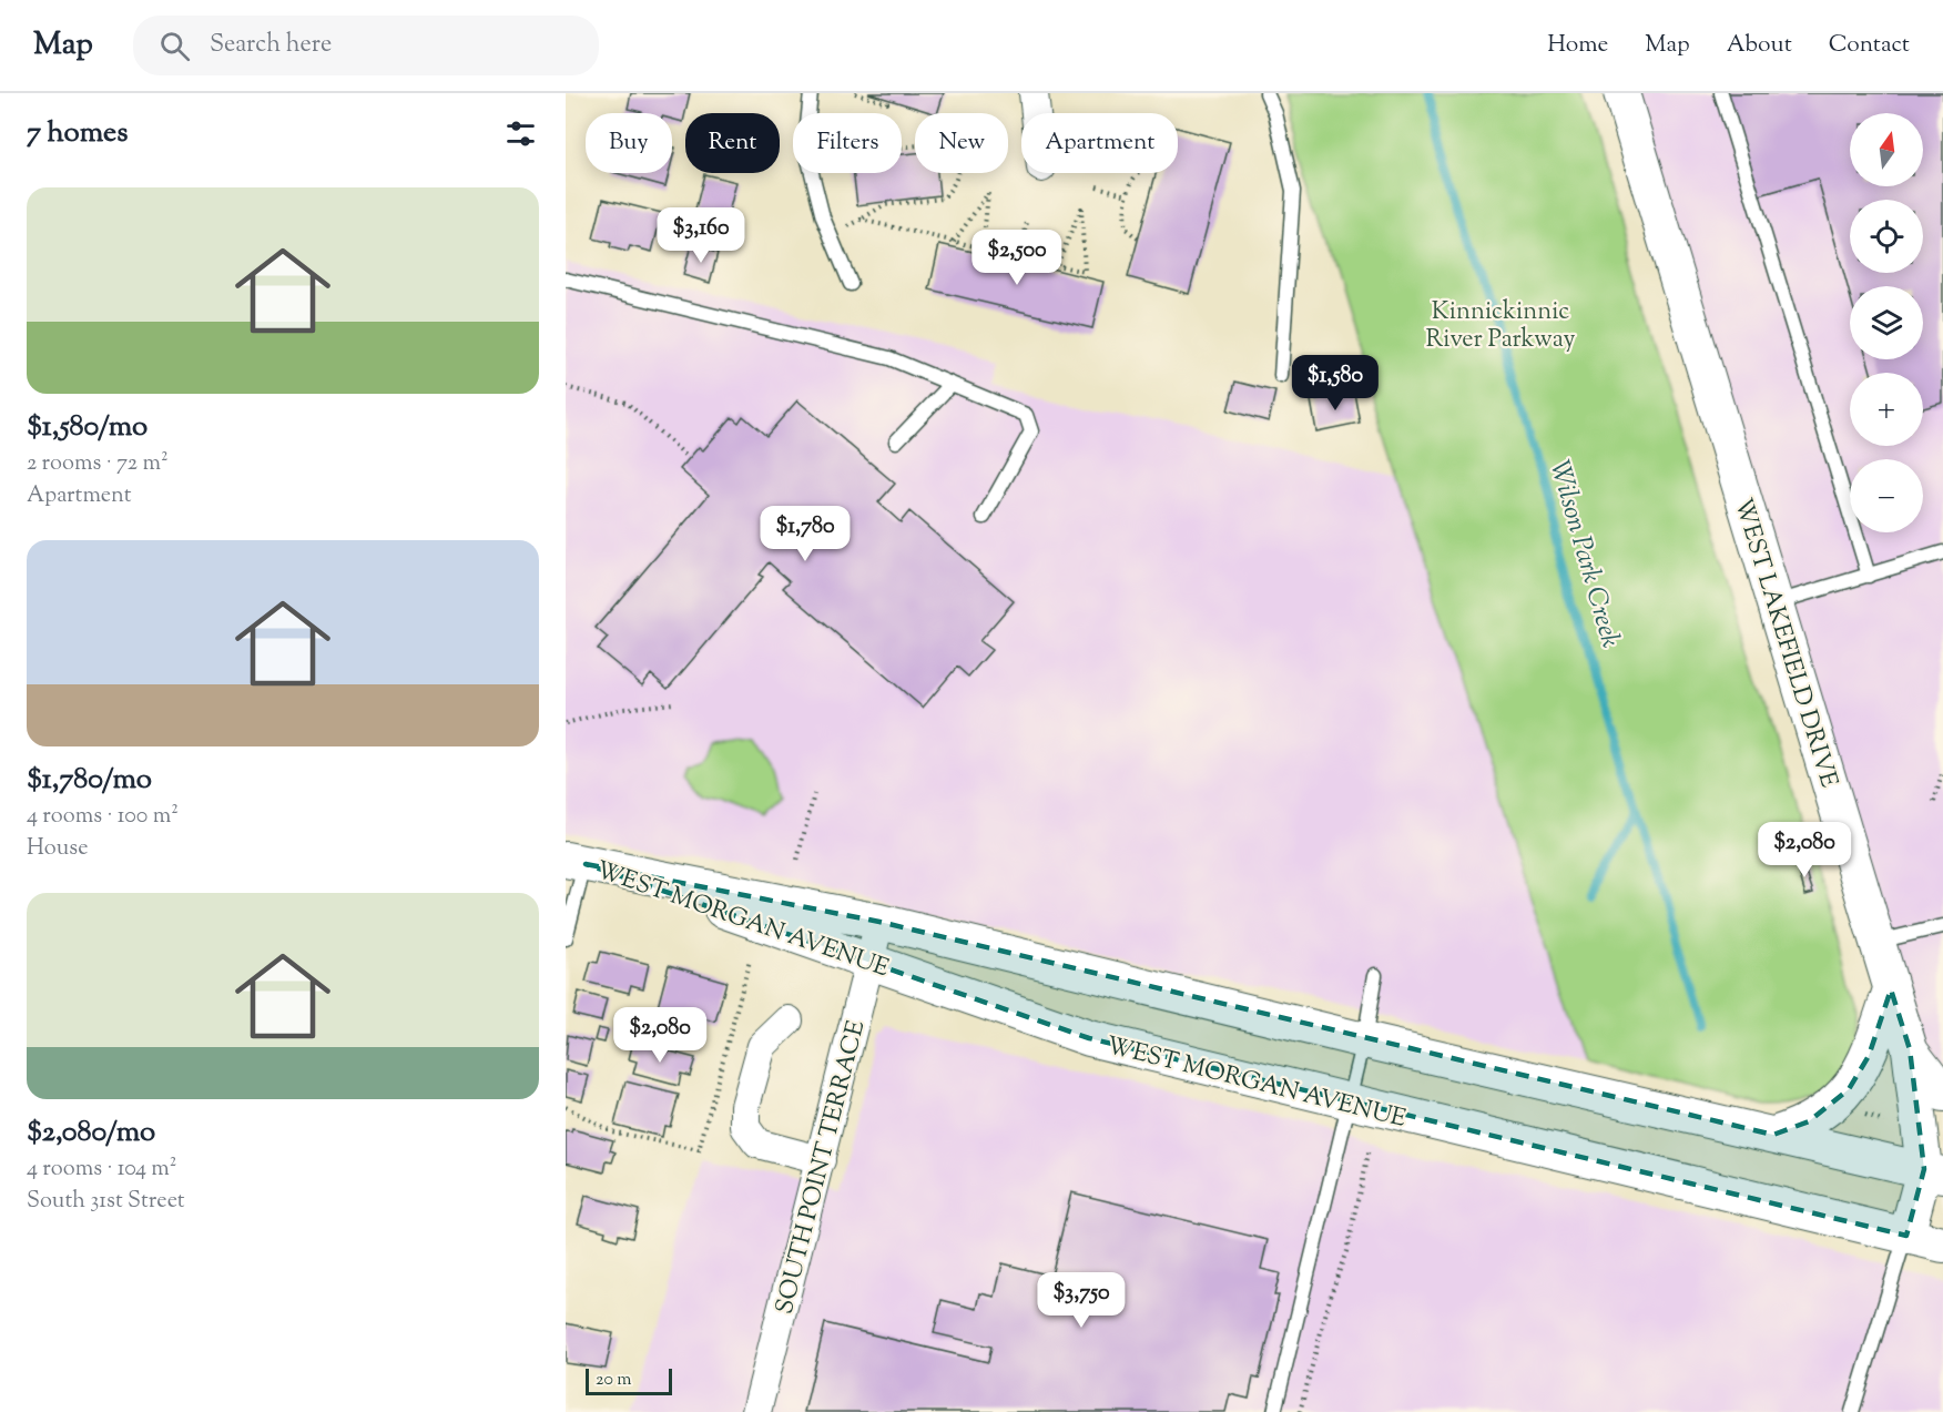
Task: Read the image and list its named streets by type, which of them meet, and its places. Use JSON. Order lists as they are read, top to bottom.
{
  "streets": {
    "street": ["WEST LAKEFIELD DRIVE", "WEST MORGAN AVENUE", "SOUTH POINT TERRACE"]
  },
  "crossings": [
    ["WEST LAKEFIELD DRIVE", "WEST MORGAN AVENUE"],
    ["WEST MORGAN AVENUE", "SOUTH POINT TERRACE"]
  ],
  "water": ["Wilson Park Creek"],
  "parks": ["Kinnickinnic River Parkway"],
  "scale_bar": "20 m",
  "north": "top",
  "page": {
    "header": "Map",
    "search": "Search here",
    "nav": [
      "Home",
      "Map",
      "About",
      "Contact"
    ],
    "heading": "7 homes",
    "map_buttons": ["+", "−"],
    "chip": [
      "Buy",
      "Rent",
      "Filters",
      "New",
      "Apartment"
    ],
    "list": [
      {
        "name": "$1,580/mo",
        "note": "2 rooms · 72 m² · Apartment"
      },
      {
        "name": "$1,780/mo",
        "note": "4 rooms · 100 m² · House"
      },
      {
        "name": "$2,080/mo",
        "note": "4 rooms · 104 m² · South 31st Street"
      }
    ],
    "price": [
      "$3,160",
      "$2,500",
      "$1,580",
      "$1,780",
      "$2,080",
      "$2,080",
      "$3,750"
    ],
    "scale": "20 m"
  }
}
